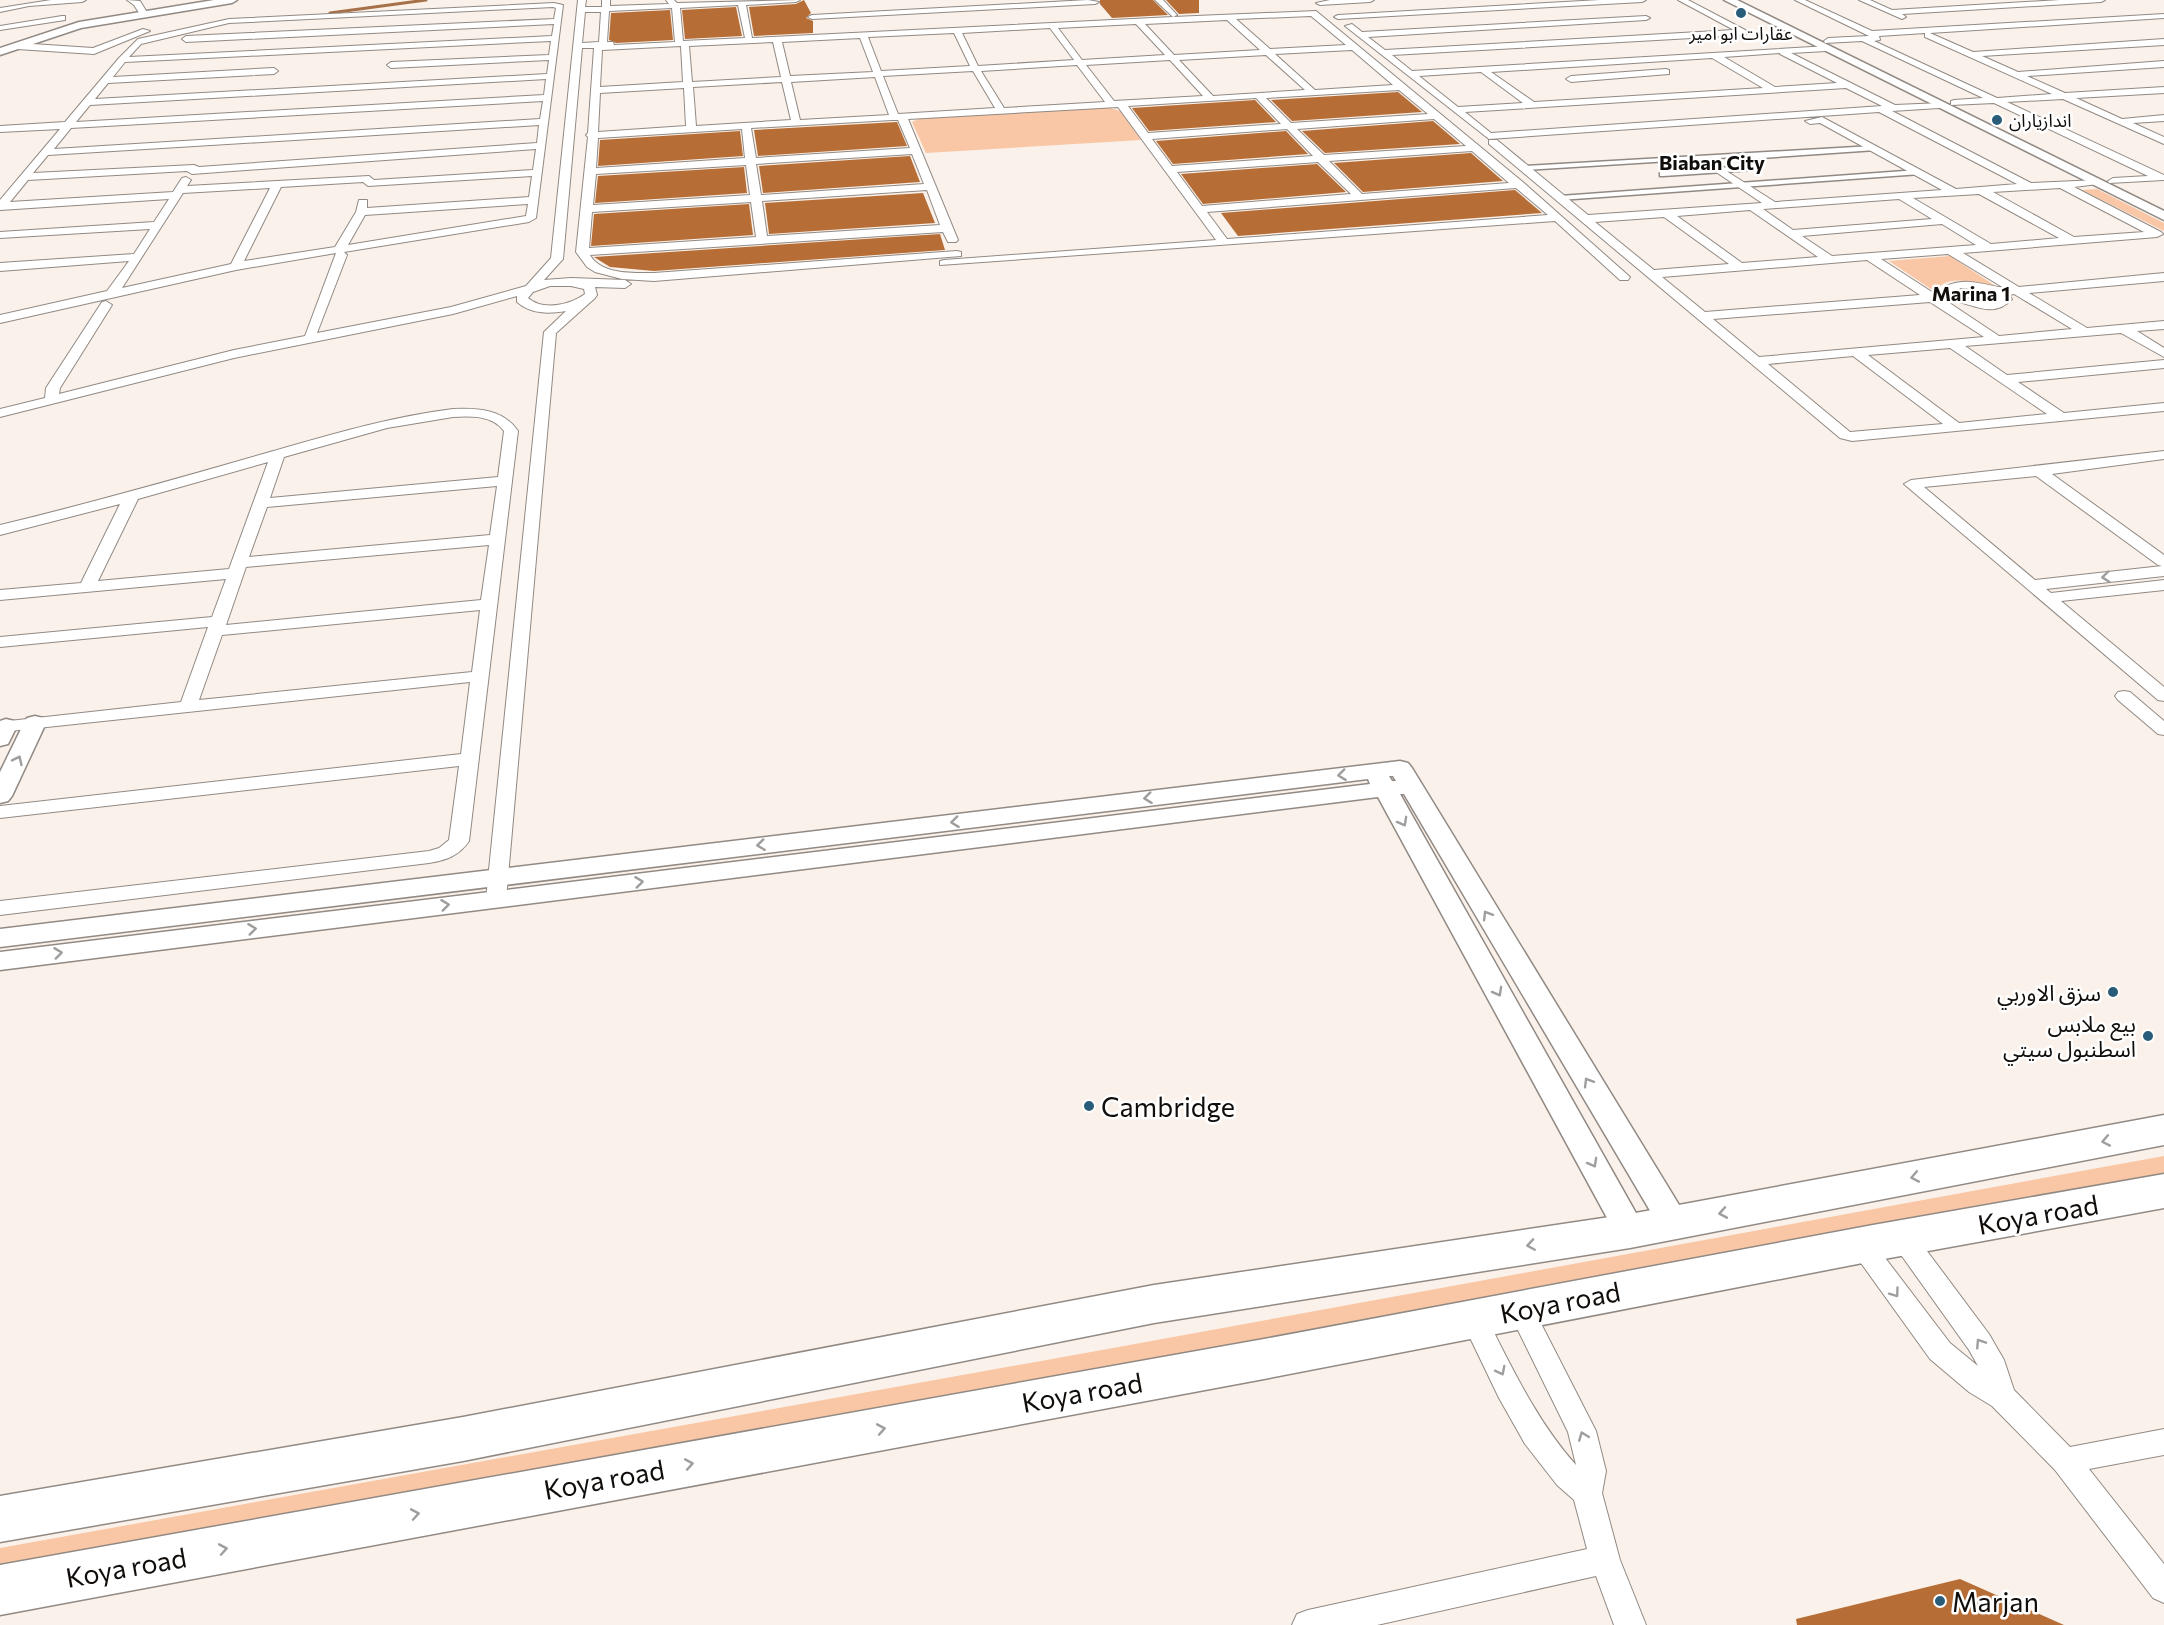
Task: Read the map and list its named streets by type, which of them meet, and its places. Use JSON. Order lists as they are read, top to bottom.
{
  "streets": {
    "highway": ["Koya road"]
  },
  "districts": ["Biaban City", "Marina 1"],
  "places": [
    "عقارات ابو امير",
    "اندازياران",
    "سزق الاوربي",
    "بيع ملابس اسطنبول سيتي",
    "Cambridge",
    "Marjan"
  ]
}
